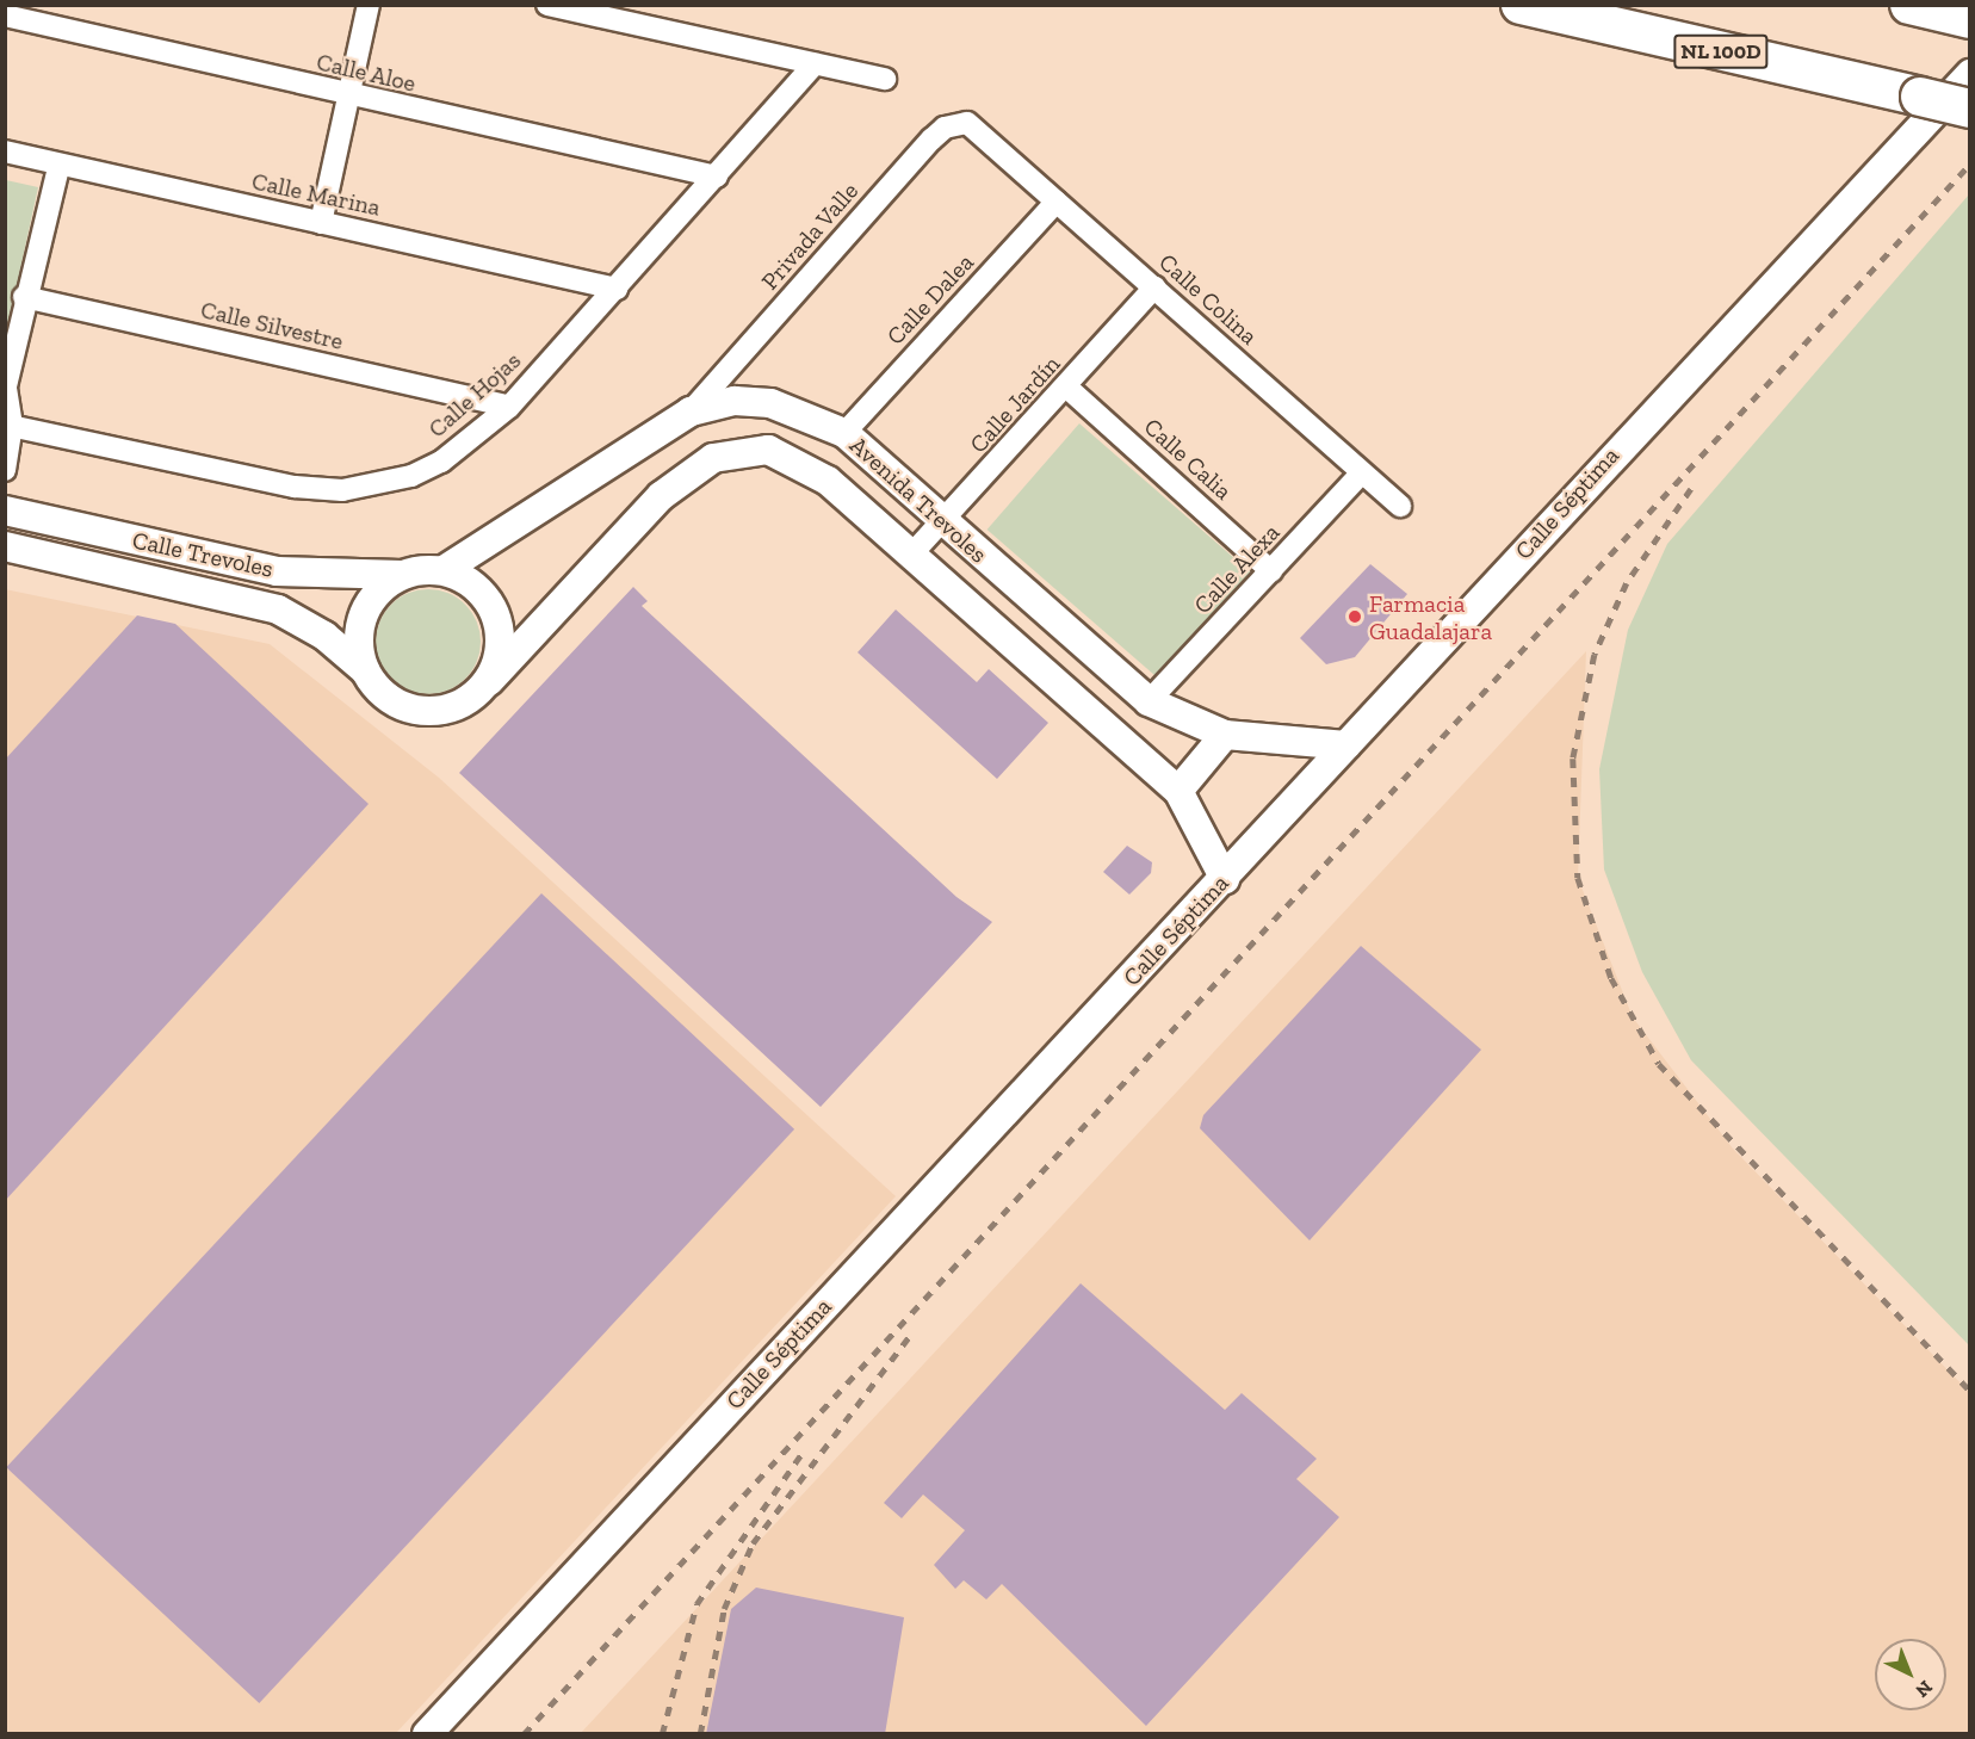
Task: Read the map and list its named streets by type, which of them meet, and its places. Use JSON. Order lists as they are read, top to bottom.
{
  "streets": {
    "highway": ["NL 100D"],
    "street": [
      "Calle Aloe",
      "Calle Marina",
      "Privada Valle",
      "Calle Dalea",
      "Calle Colina",
      "Calle Silvestre",
      "Calle Hojas",
      "Calle Jardín",
      "Calle Calia",
      "Avenida Trevoles",
      "Calle Séptima",
      "Calle Trevoles",
      "Calle Alexa"
    ]
  },
  "crossings": [
    ["NL 100D", "Calle Séptima"],
    ["Calle Aloe", "Calle Hojas"],
    ["Calle Marina", "Calle Hojas"],
    ["Privada Valle", "Calle Colina"],
    ["Privada Valle", "Avenida Trevoles"],
    ["Calle Dalea", "Calle Colina"],
    ["Calle Dalea", "Avenida Trevoles"],
    ["Calle Colina", "Calle Jardín"],
    ["Calle Colina", "Calle Alexa"],
    ["Calle Silvestre", "Calle Hojas"],
    ["Calle Jardín", "Calle Calia"],
    ["Calle Jardín", "Avenida Trevoles"],
    ["Calle Calia", "Calle Alexa"],
    ["Avenida Trevoles", "Calle Séptima"],
    ["Avenida Trevoles", "Calle Trevoles"],
    ["Avenida Trevoles", "Calle Alexa"]
  ],
  "places": ["Farmacia Guadalajara"],
  "north": "bottom right"
}
